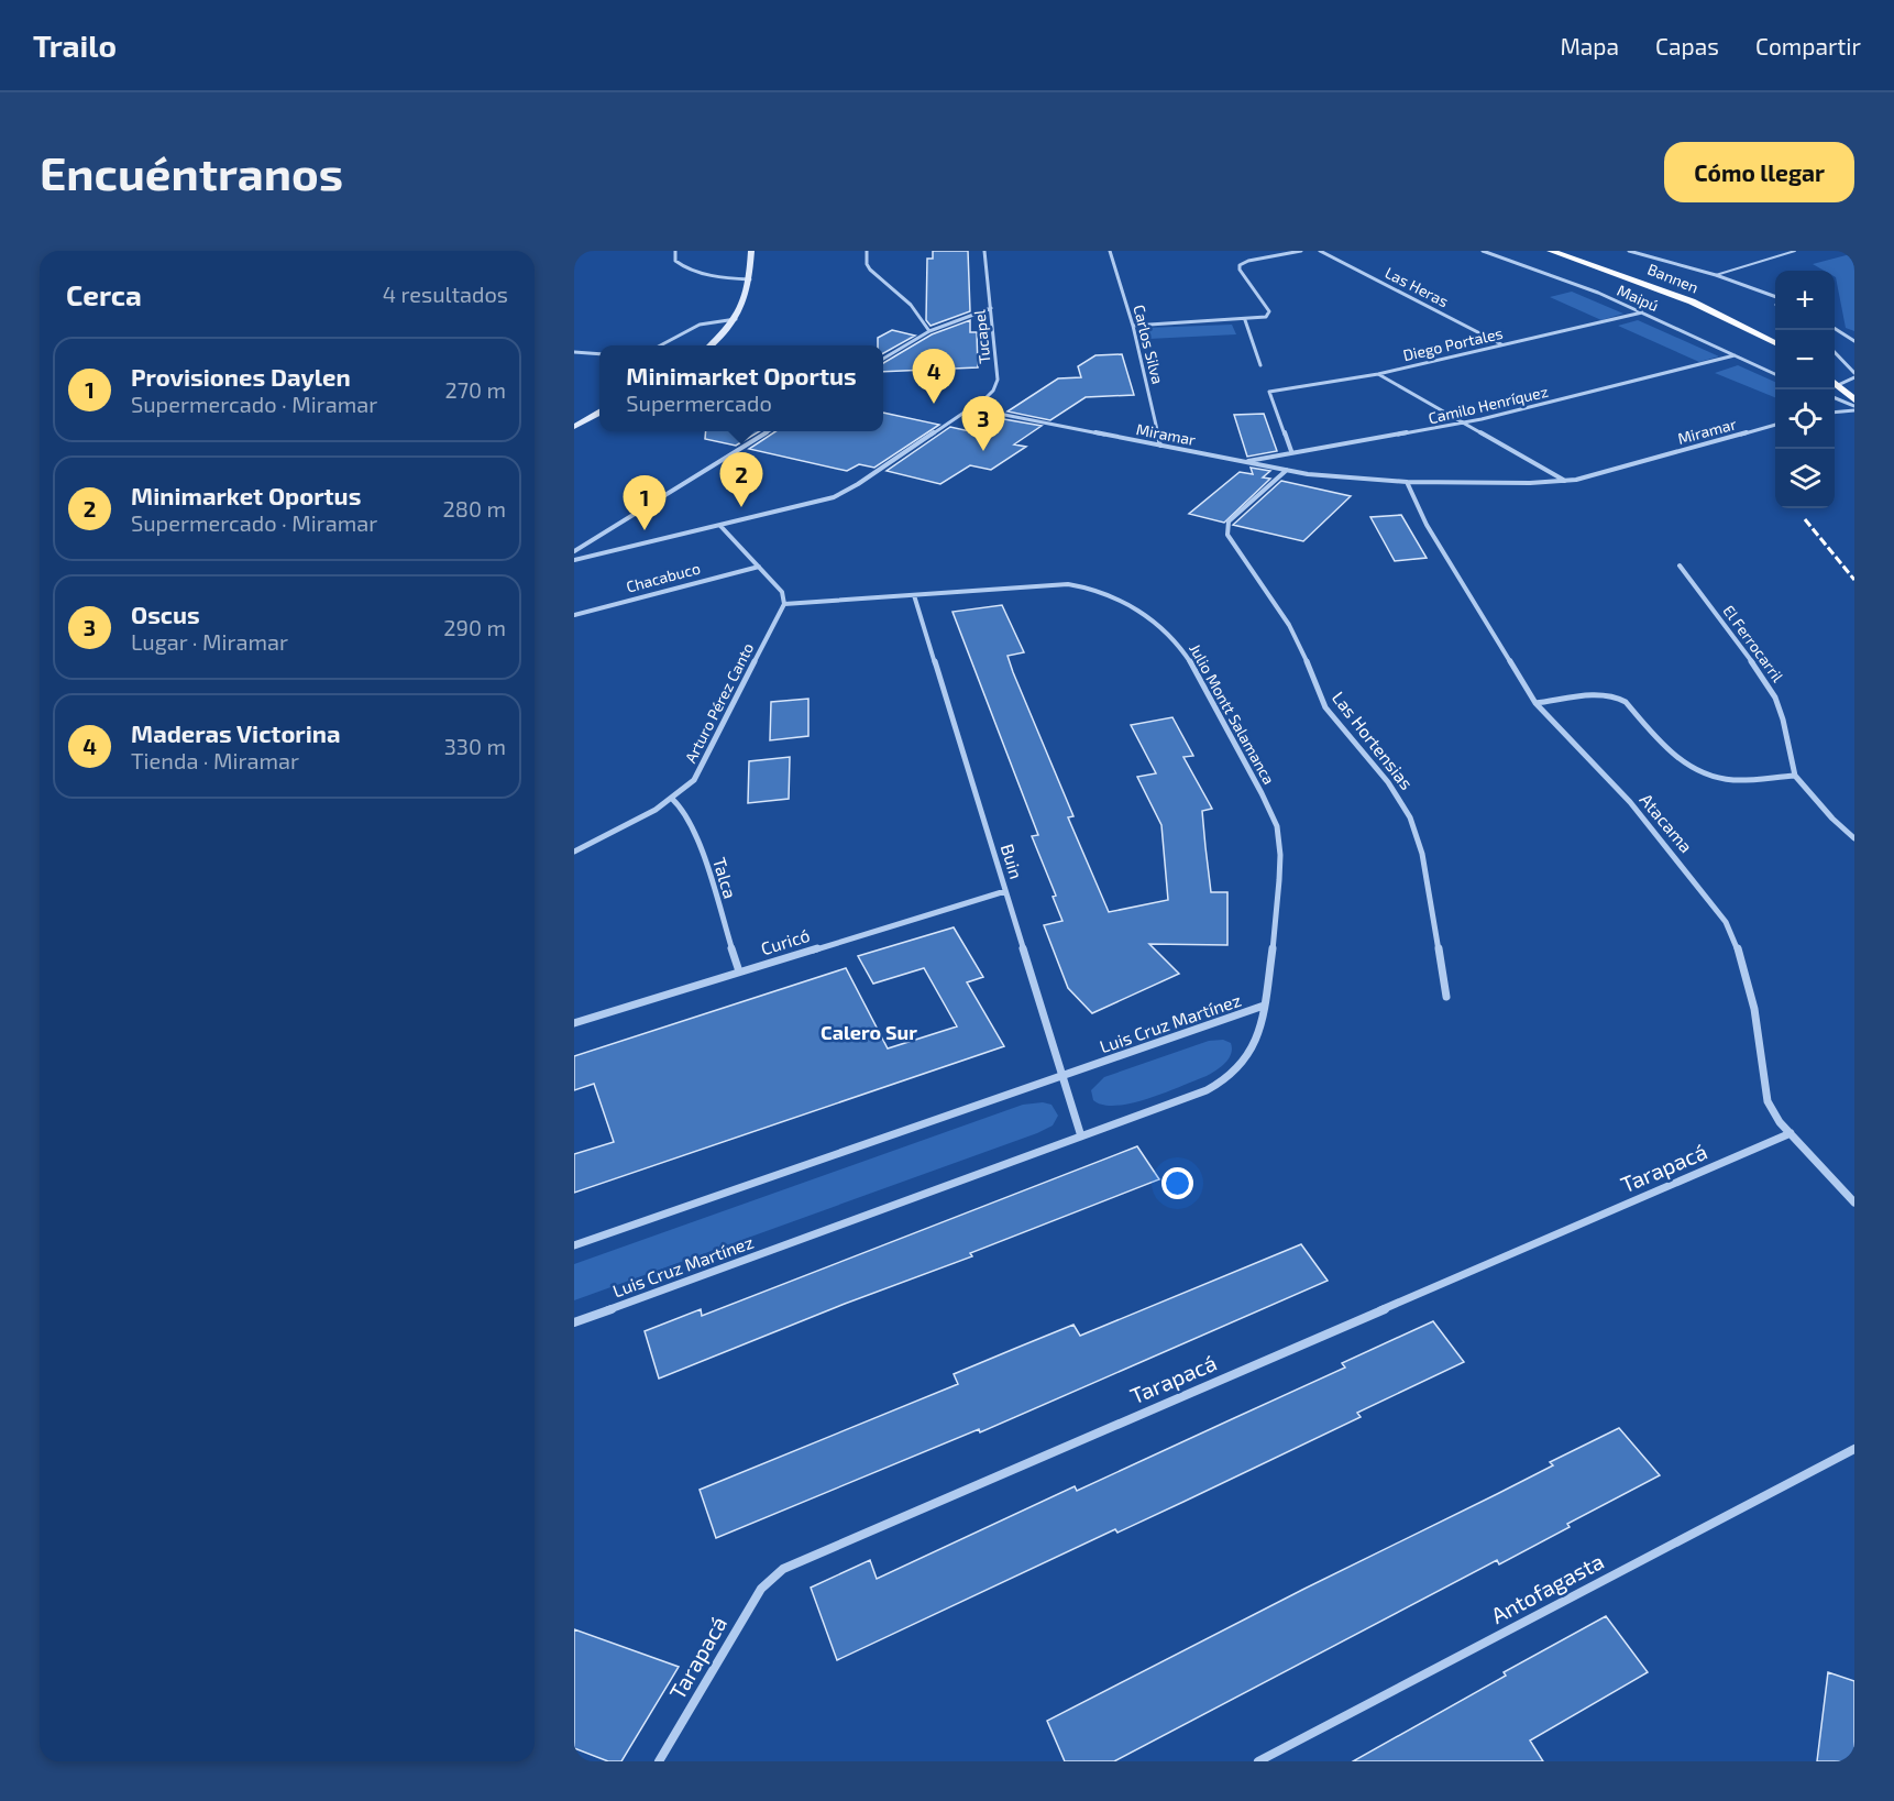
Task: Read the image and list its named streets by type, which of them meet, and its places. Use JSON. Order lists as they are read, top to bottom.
{
  "streets": {
    "main road": ["Bannen"],
    "street": [
      "Las Heras",
      "Maipú",
      "Tucapel",
      "Carlos Silva",
      "Diego Portales",
      "Camilo Henríquez",
      "Miramar",
      "Chacabuco",
      "El Ferrocarril",
      "Arturo Pérez Canto",
      "Julio Montt Salamanca",
      "Las Hortensias",
      "Atacama",
      "Buin",
      "Talca",
      "Curicó",
      "Luis Cruz Martínez",
      "Tarapacá",
      "Antofagasta"
    ]
  },
  "crossings": [
    ["Las Heras", "Diego Portales"],
    ["Maipú", "Diego Portales"],
    ["Maipú", "Camilo Henríquez"],
    ["Tucapel", "Miramar"],
    ["Carlos Silva", "Miramar"],
    ["Diego Portales", "Camilo Henríquez"],
    ["Camilo Henríquez", "Miramar"],
    ["Miramar", "Las Hortensias"],
    ["Miramar", "Atacama"],
    ["Arturo Pérez Canto", "Julio Montt Salamanca"],
    ["Arturo Pérez Canto", "Talca"],
    ["Julio Montt Salamanca", "Buin"],
    ["Julio Montt Salamanca", "Luis Cruz Martínez"],
    ["Atacama", "Tarapacá"],
    ["Buin", "Curicó"],
    ["Buin", "Luis Cruz Martínez"],
    ["Talca", "Curicó"]
  ],
  "districts": ["Calero Sur"],
  "page": {
    "header": "Trailo",
    "nav": ["Mapa", "Capas", "Compartir"],
    "buttons": "Cómo llegar",
    "title": "Encuéntranos",
    "heading": ["Cerca", "4 resultados"],
    "map_buttons": ["+", "−"],
    "list": [
      {
        "mark": "1",
        "name": "Provisiones Daylen",
        "note": "Supermercado · Miramar",
        "value": "270 m"
      },
      {
        "mark": "2",
        "name": "Minimarket Oportus",
        "note": "Supermercado · Miramar",
        "value": "280 m"
      },
      {
        "mark": "3",
        "name": "Oscus",
        "note": "Lugar · Miramar",
        "value": "290 m"
      },
      {
        "mark": "4",
        "name": "Maderas Victorina",
        "note": "Tienda · Miramar",
        "value": "330 m"
      }
    ],
    "popup": ["Minimarket Oportus", "Supermercado"],
    "pins": [
      "4",
      "3",
      "2",
      "1"
    ]
  }
}
